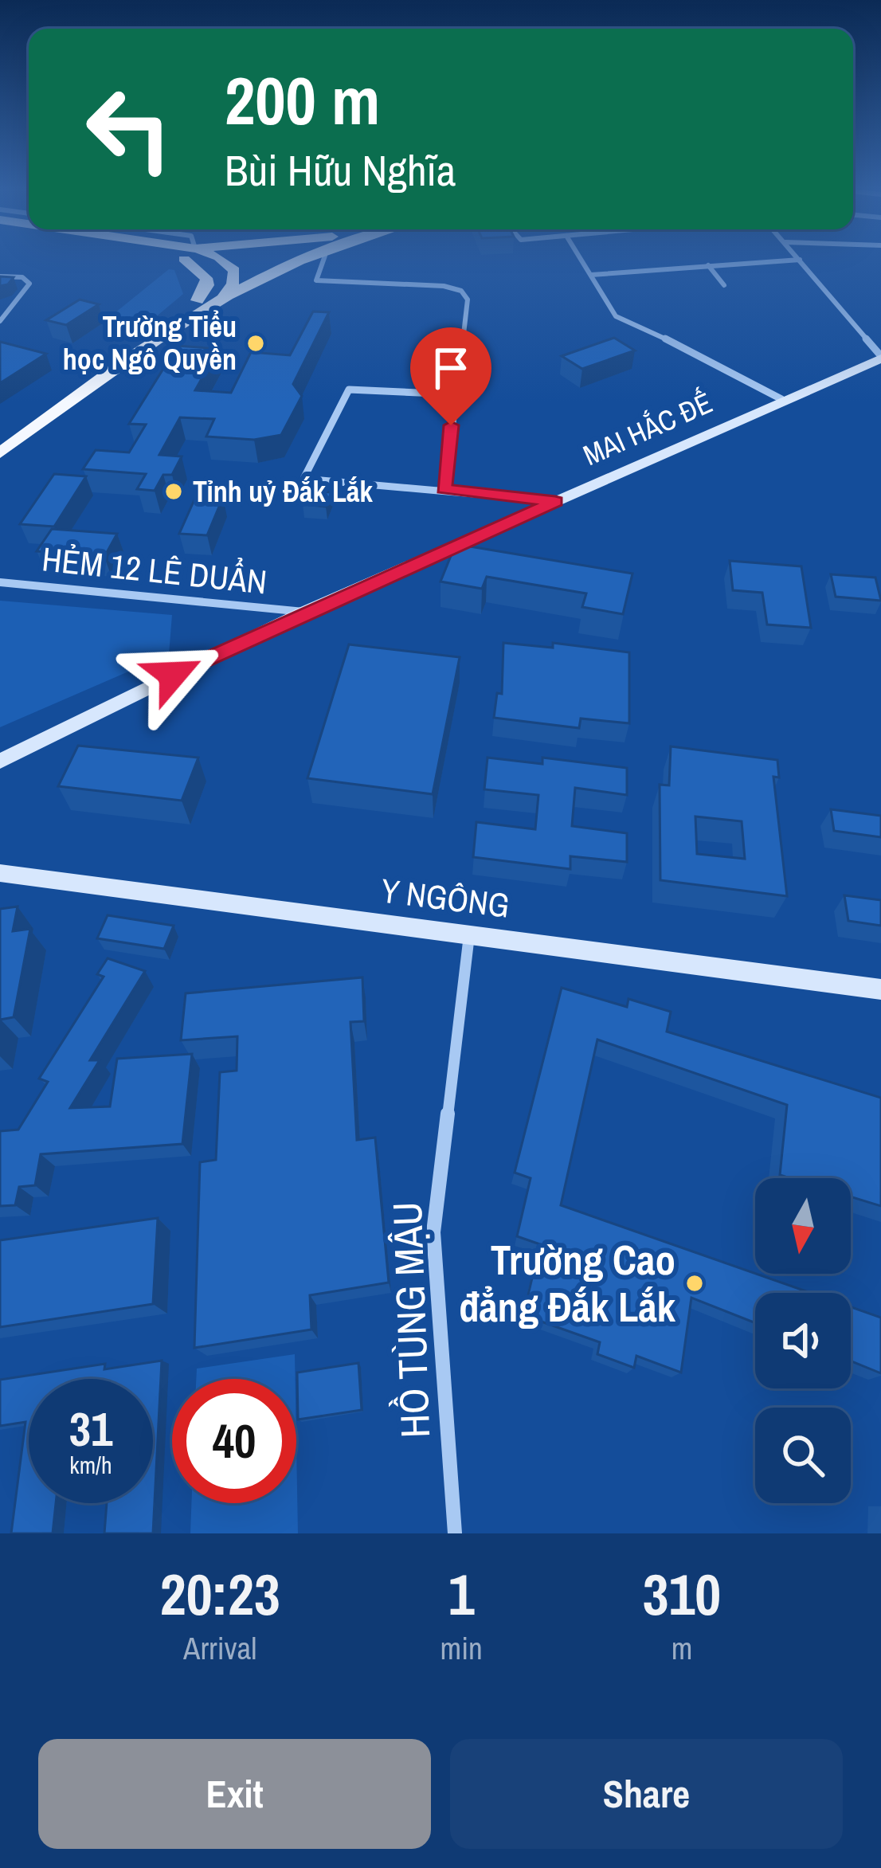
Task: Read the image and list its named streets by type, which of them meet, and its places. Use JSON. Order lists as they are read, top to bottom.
{
  "streets": {
    "street": [
      "MAI HẮC ĐẾ",
      "HẺM 12 LÊ DUẨN",
      "Y NGÔNG",
      "HỒ TÙNG MẬU"
    ]
  },
  "crossings": [
    ["MAI HẮC ĐẾ", "HẺM 12 LÊ DUẨN"],
    ["Y NGÔNG", "HỒ TÙNG MẬU"]
  ],
  "places": ["Trường Tiểu học Ngô Quyền", "Tỉnh uỷ Đắk Lắk", "Trường Cao đẳng Đắk Lắk"],
  "north": "bottom",
  "page": {
    "turn": ["200 m", "Bùi Hữu Nghĩa"],
    "speed": "31 km/h",
    "limit": "40",
    "eta": [
      "20:23",
      "Arrival",
      "1",
      "min",
      "310",
      "m"
    ],
    "buttons": ["Exit", "Share"]
  }
}
